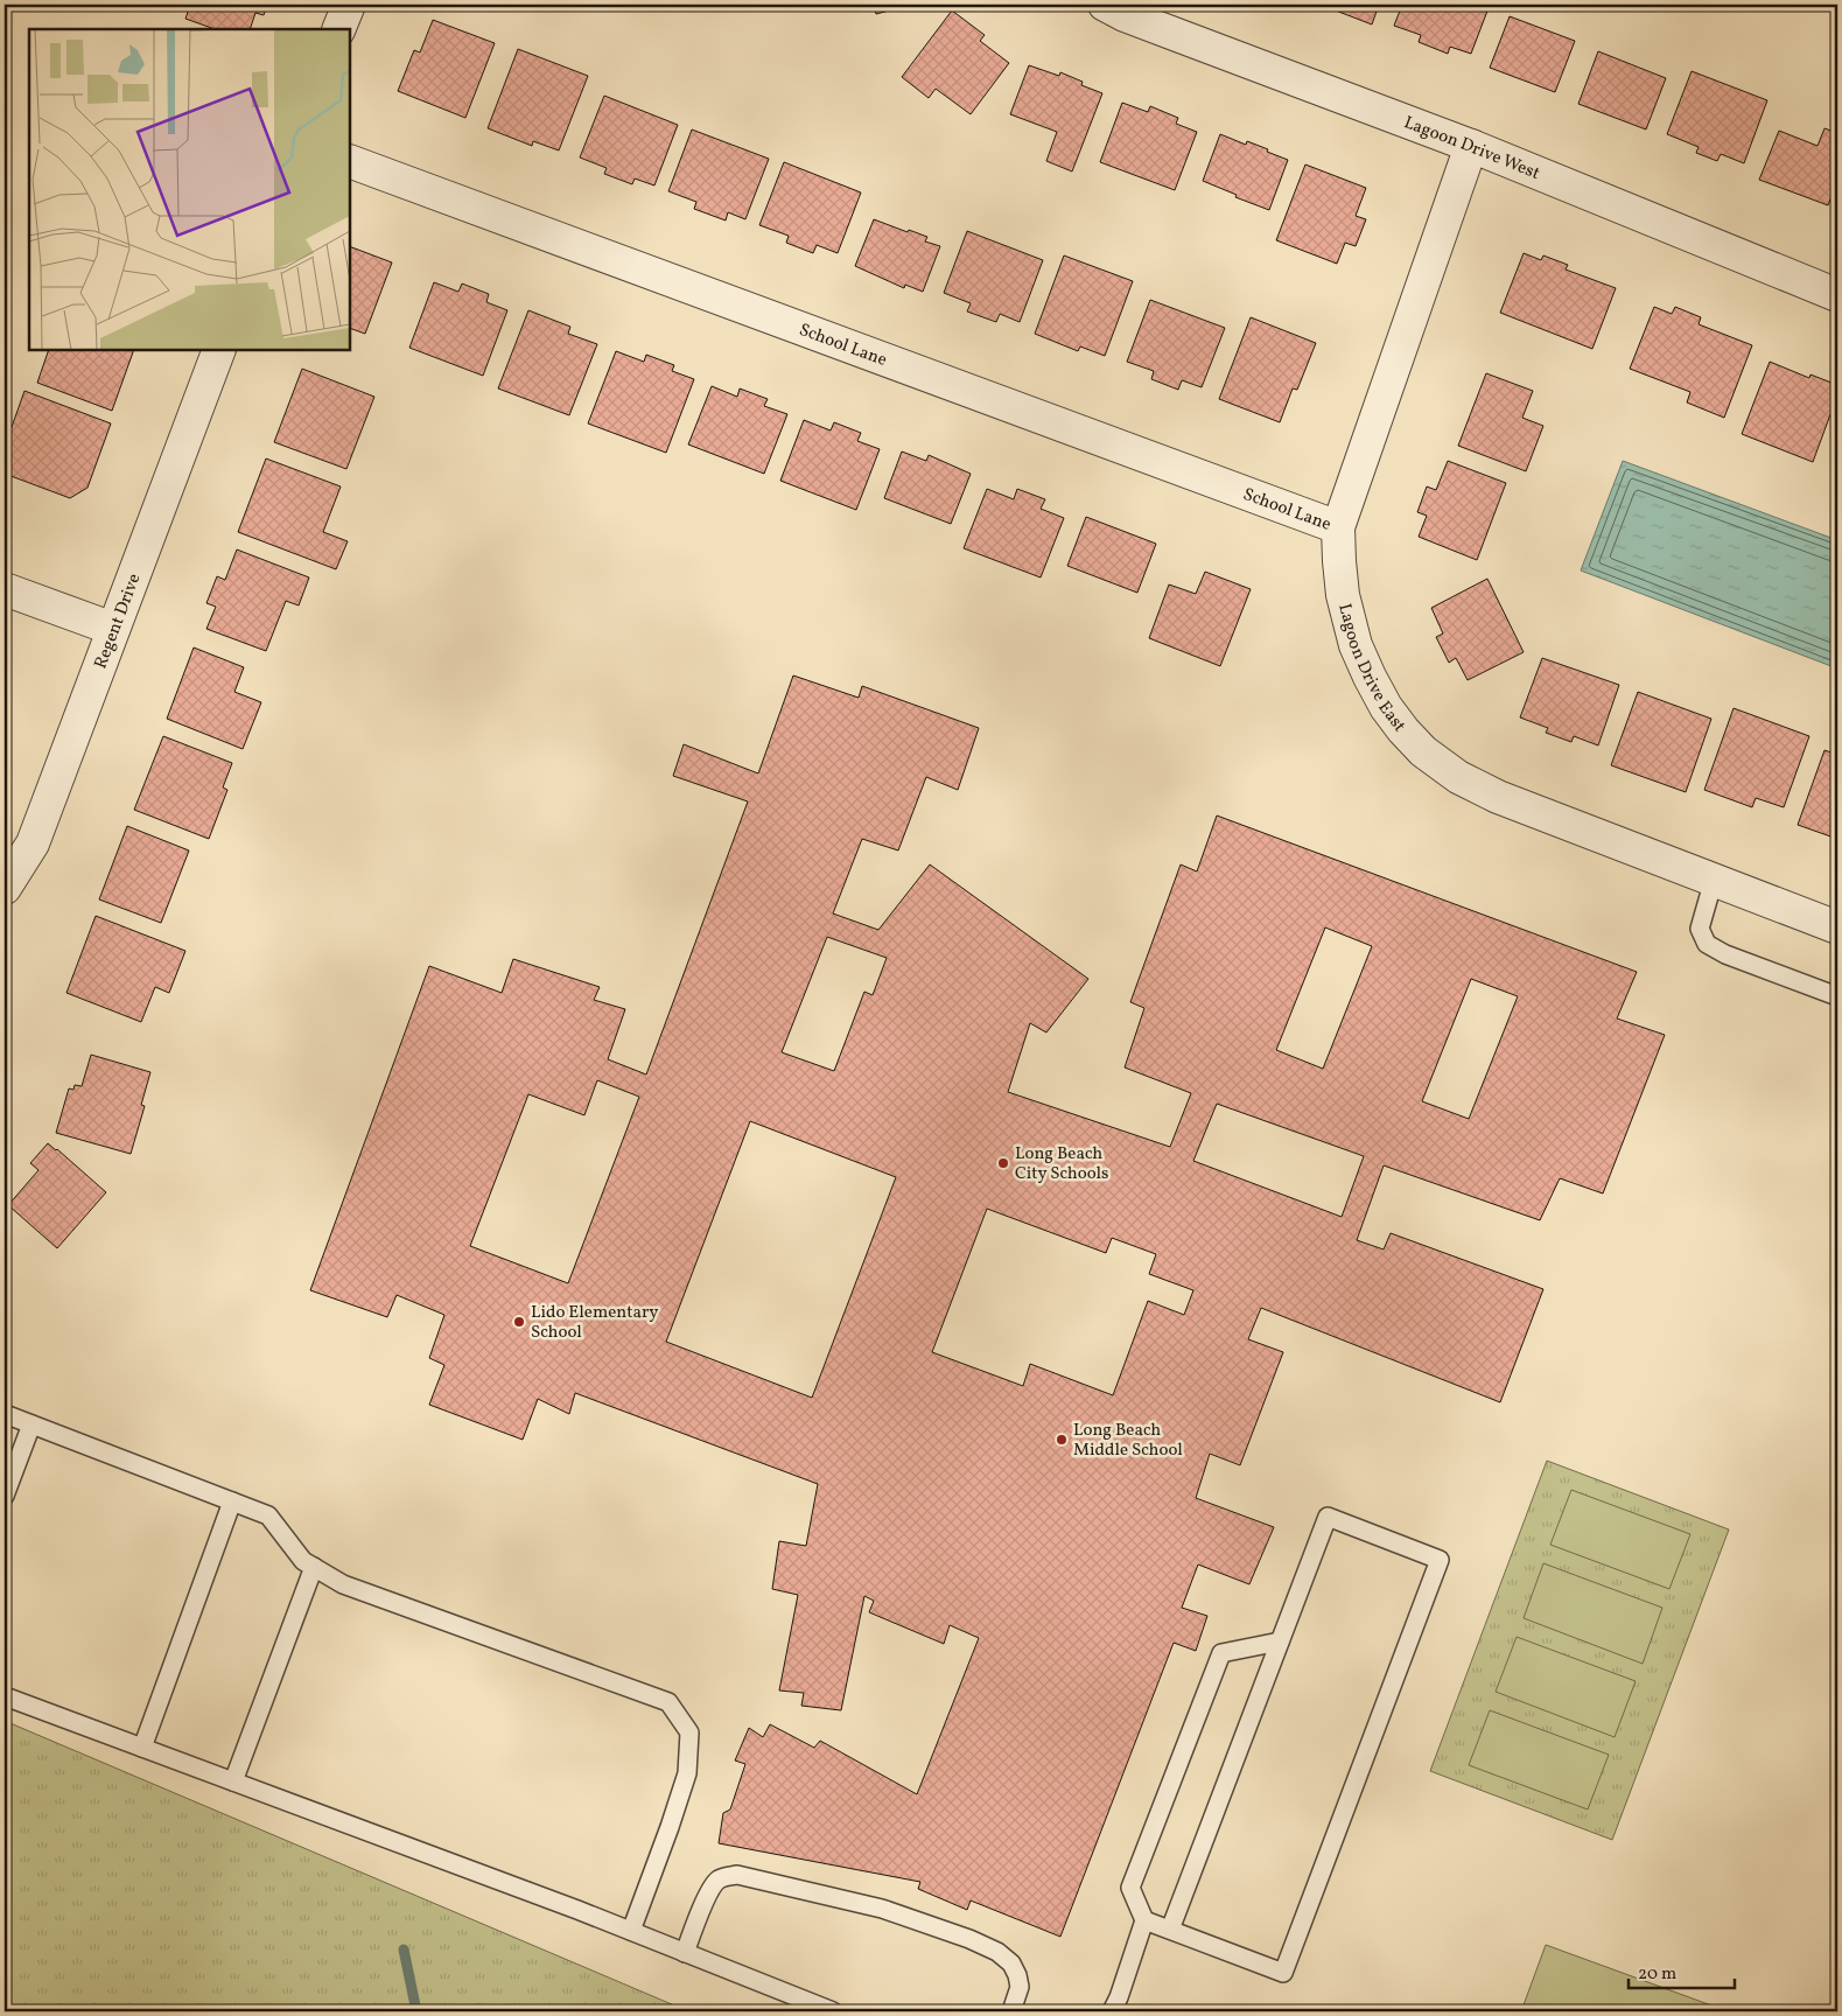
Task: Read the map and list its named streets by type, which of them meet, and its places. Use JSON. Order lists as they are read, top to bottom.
{
  "streets": {
    "street": [
      "Lagoon Drive West",
      "School Lane",
      "Regent Drive",
      "Lagoon Drive East"
    ]
  },
  "crossings": [
    ["Lagoon Drive West", "Lagoon Drive East"],
    ["School Lane", "Lagoon Drive East"]
  ],
  "places": ["Long Beach City Schools", "Lido Elementary School", "Long Beach Middle School"],
  "scale_bar": "20 m"
}
